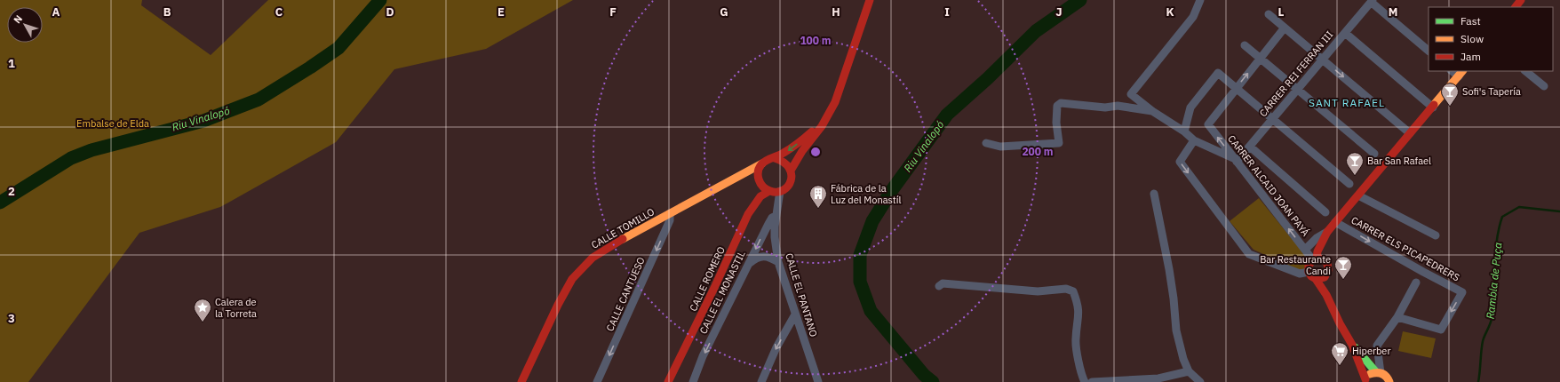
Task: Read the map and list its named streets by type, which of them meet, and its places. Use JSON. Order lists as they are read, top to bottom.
{
  "streets": {
    "main road": ["CALLE TOMILLO", "CALLE ROMERO"],
    "street": [
      "CARRER REI FERRAN III",
      "CARRER ALCAID JOAN PAYÁ",
      "CARRER ELS PICAPEDRERS",
      "CALLE EL MONASTIL",
      "CALLE CANTUESO",
      "CALLE EL PANTANO"
    ]
  },
  "crossings": [
    ["CARRER REI FERRAN III", "CARRER ALCAID JOAN PAYÁ"],
    ["CALLE TOMILLO", "CALLE ROMERO"],
    ["CALLE TOMILLO", "CALLE CANTUESO"],
    ["CALLE TOMILLO", "CALLE EL PANTANO"],
    ["CALLE ROMERO", "CALLE EL PANTANO"],
    ["CALLE EL MONASTIL", "CALLE EL PANTANO"]
  ],
  "one_way": ["CARRER ALCAID JOAN PAYÁ", "CALLE CANTUESO"],
  "districts": ["SANT RAFAEL"],
  "water": ["Riu Vinalopó", "Rambla de Puça"],
  "parks": ["Embalse de Elda"],
  "places": {
    "bar": ["Sofi's Tapería", "Bar San Rafael", "Bar Restaurante Candi"],
    "building": ["Fábrica de la Luz del Monastíl"],
    "place": ["Calera de la Torreta"],
    "supermarket": ["Hiperber"]
  },
  "legend": ["Fast", "Slow", "Jam"],
  "north": "top left",
  "grid": {
    "columns": [
      "A",
      "B",
      "C",
      "D",
      "E",
      "F",
      "G",
      "H",
      "I",
      "J",
      "K",
      "L",
      "M"
    ],
    "rows": ["1", "2", "3"]
  },
  "rings": ["100 m", "200 m"]
}
